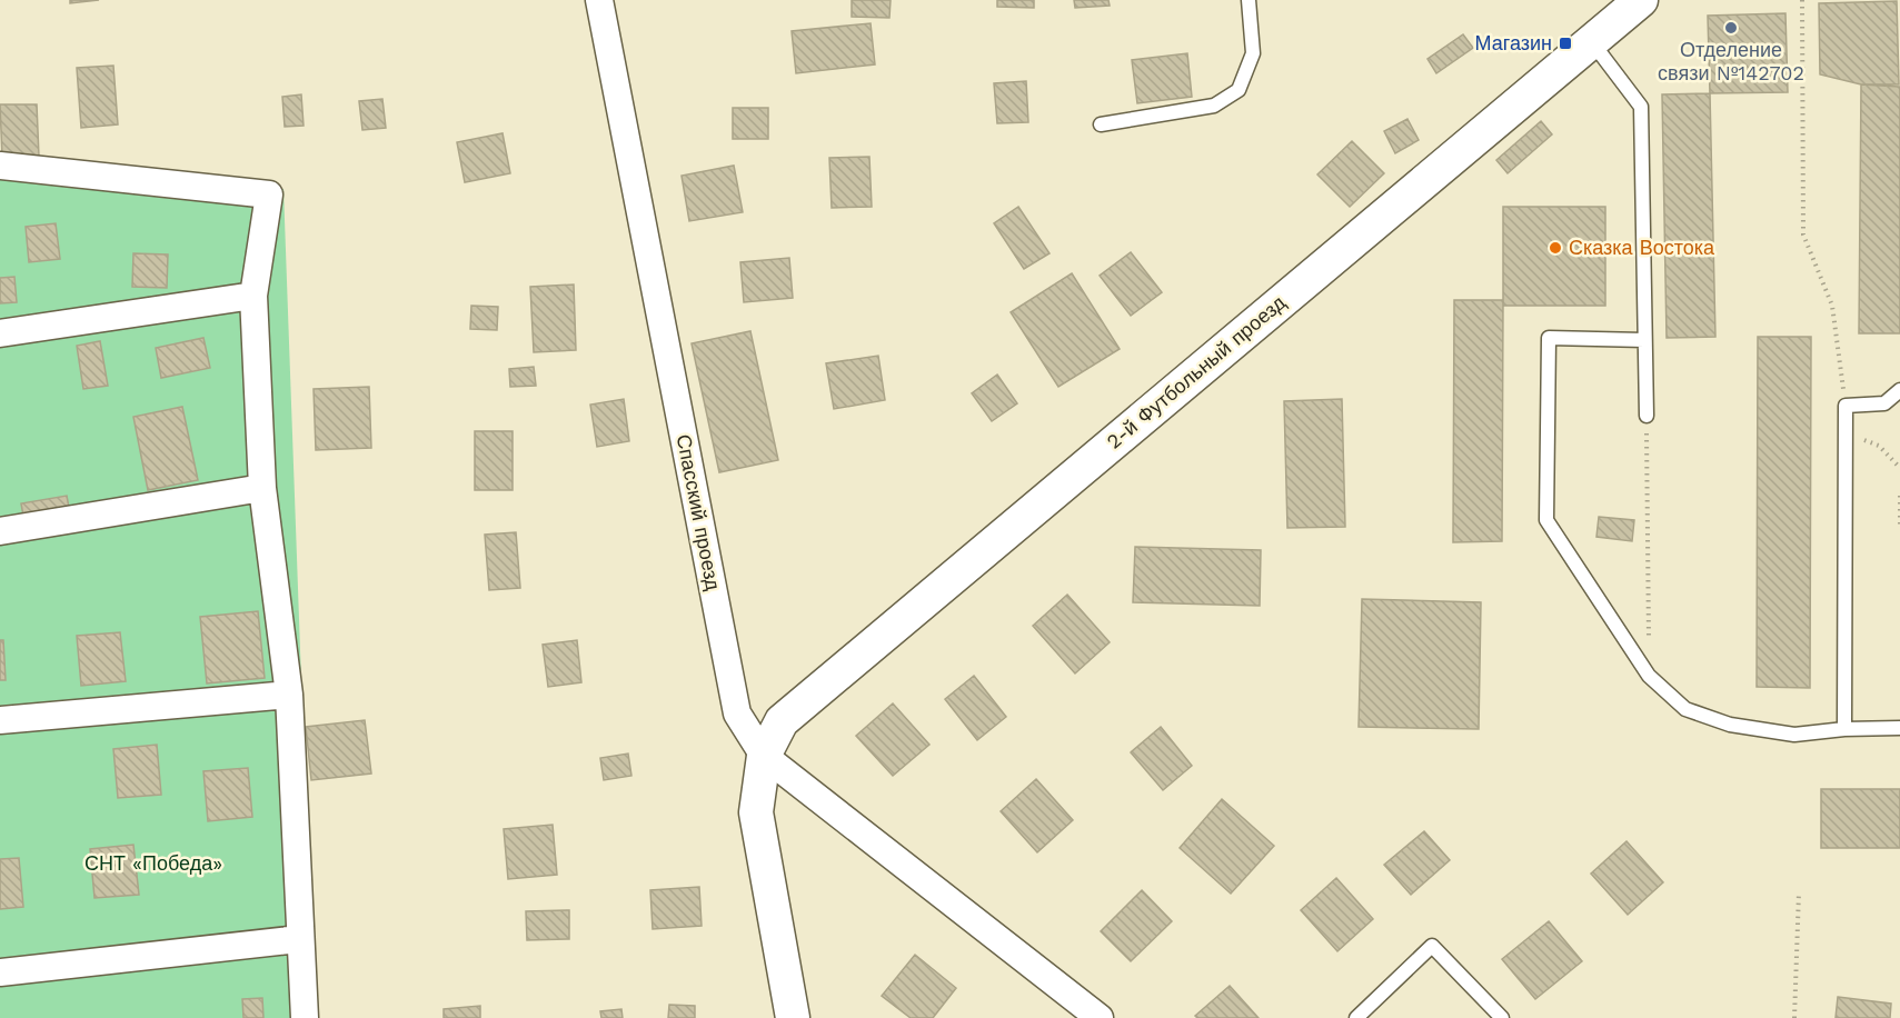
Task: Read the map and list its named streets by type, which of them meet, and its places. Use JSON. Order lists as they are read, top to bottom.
{
  "streets": {
    "street": ["2-й Футбольный проезд", "Спасский проезд"]
  },
  "crossings": [
    ["2-й Футбольный проезд", "Спасский проезд"]
  ],
  "parks": ["СНТ «Победа»"],
  "places": {
    "other": ["Отделение связи №142702", "Сказка Востока"],
    "transit": ["Магазин"]
  }
}
